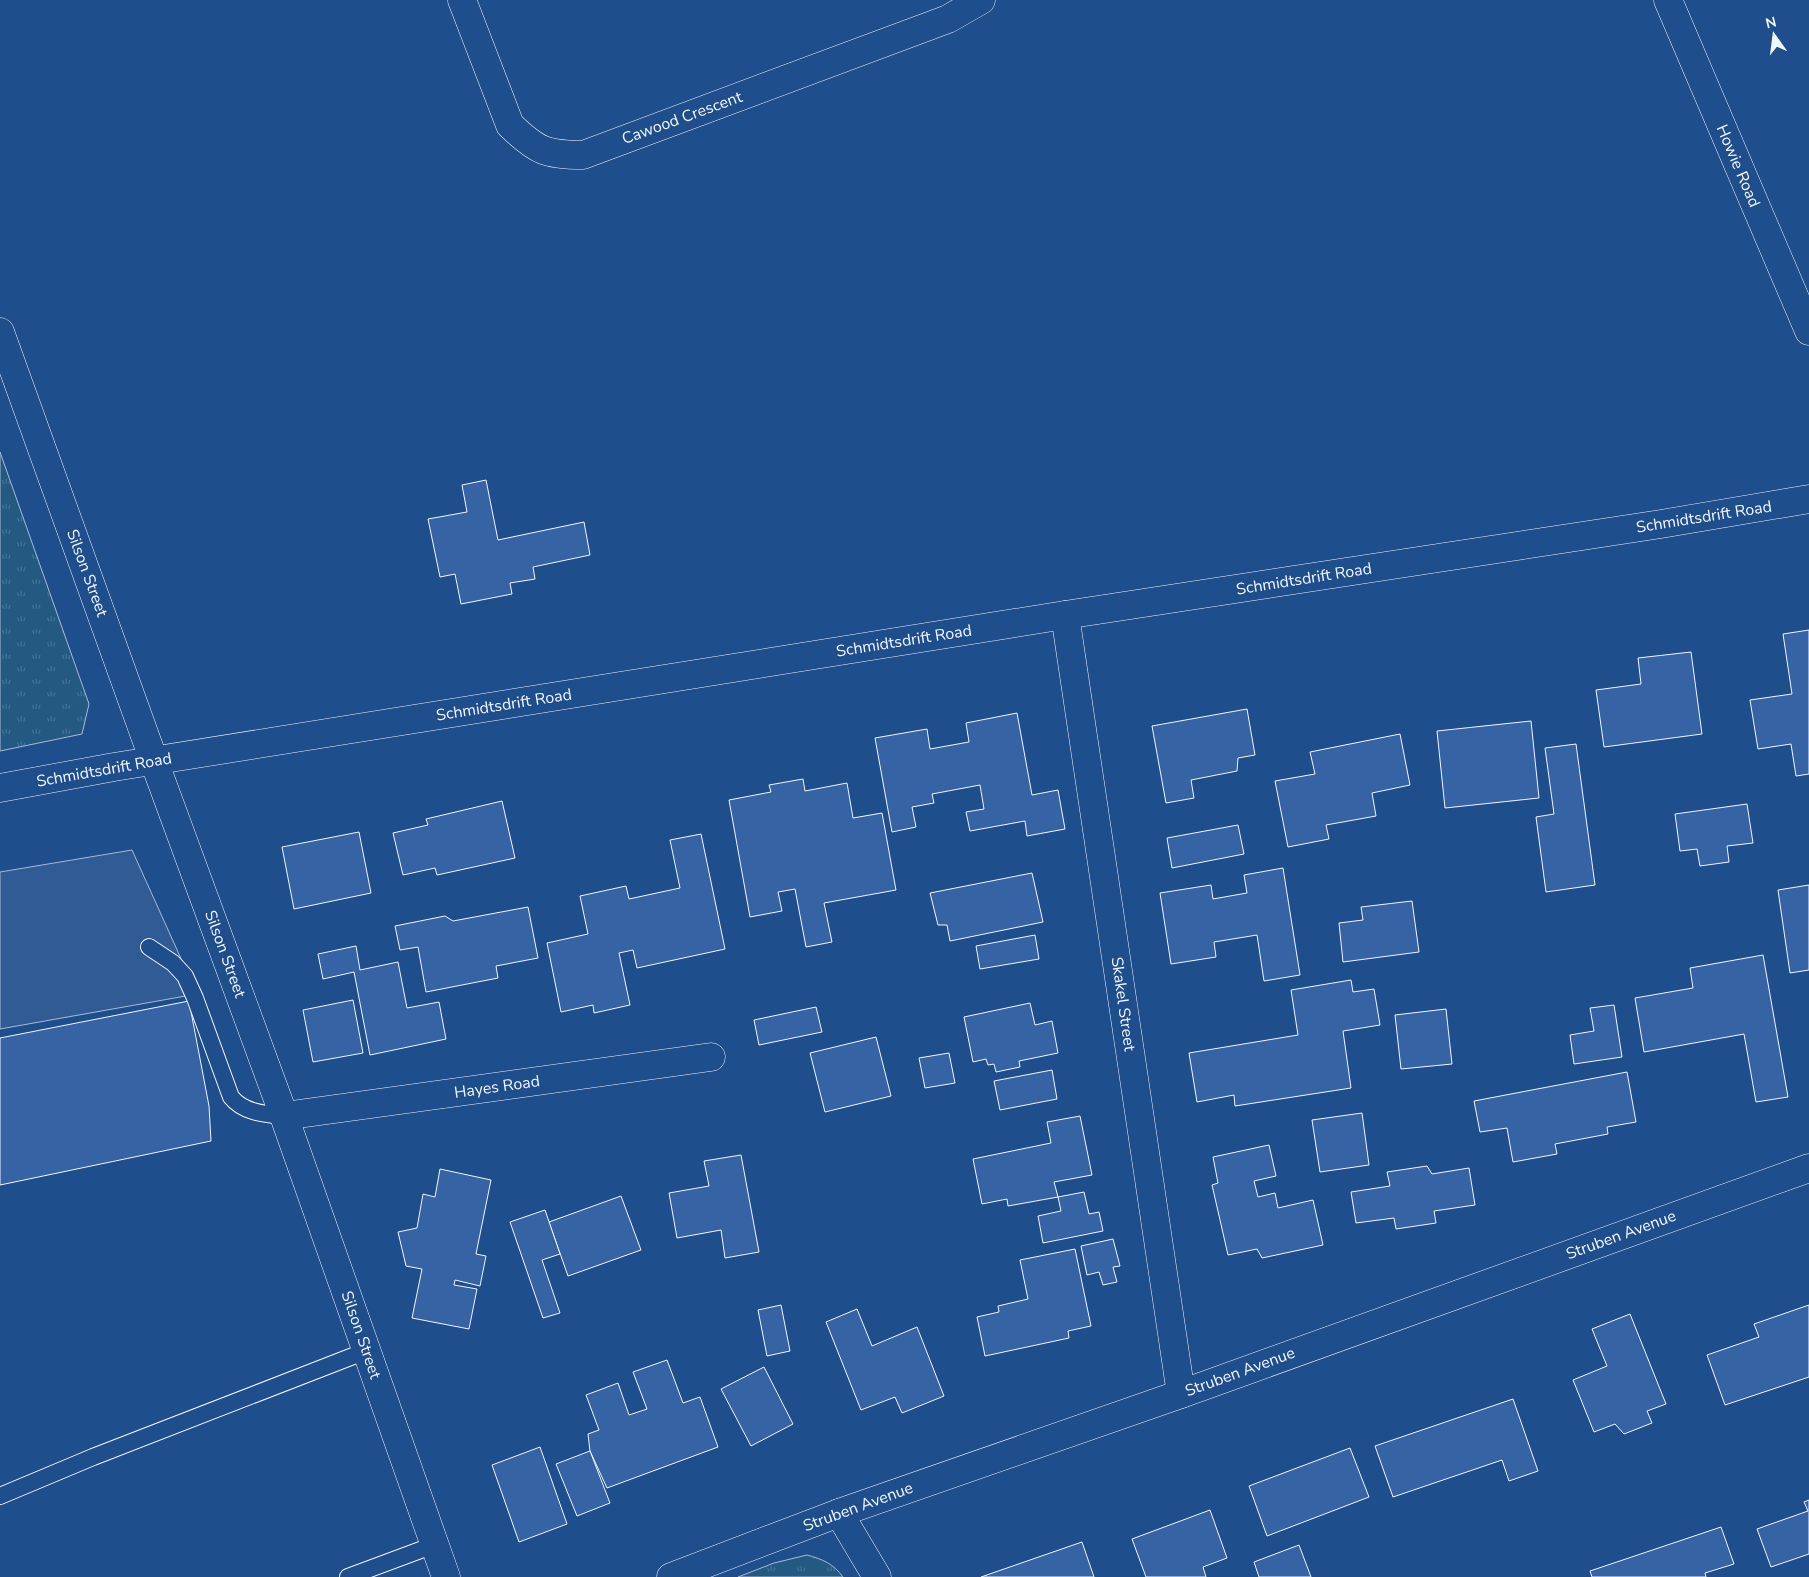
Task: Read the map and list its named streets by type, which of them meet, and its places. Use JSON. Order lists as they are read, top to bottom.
{
  "streets": {
    "main road": [
      "Cawood Crescent",
      "Howie Road",
      "Schmidtsdrift Road",
      "Silson Street",
      "Skakel Street",
      "Hayes Road",
      "Struben Avenue"
    ]
  },
  "crossings": [
    ["Schmidtsdrift Road", "Silson Street"],
    ["Schmidtsdrift Road", "Skakel Street"],
    ["Silson Street", "Hayes Road"],
    ["Skakel Street", "Struben Avenue"]
  ],
  "north": "top"
}
